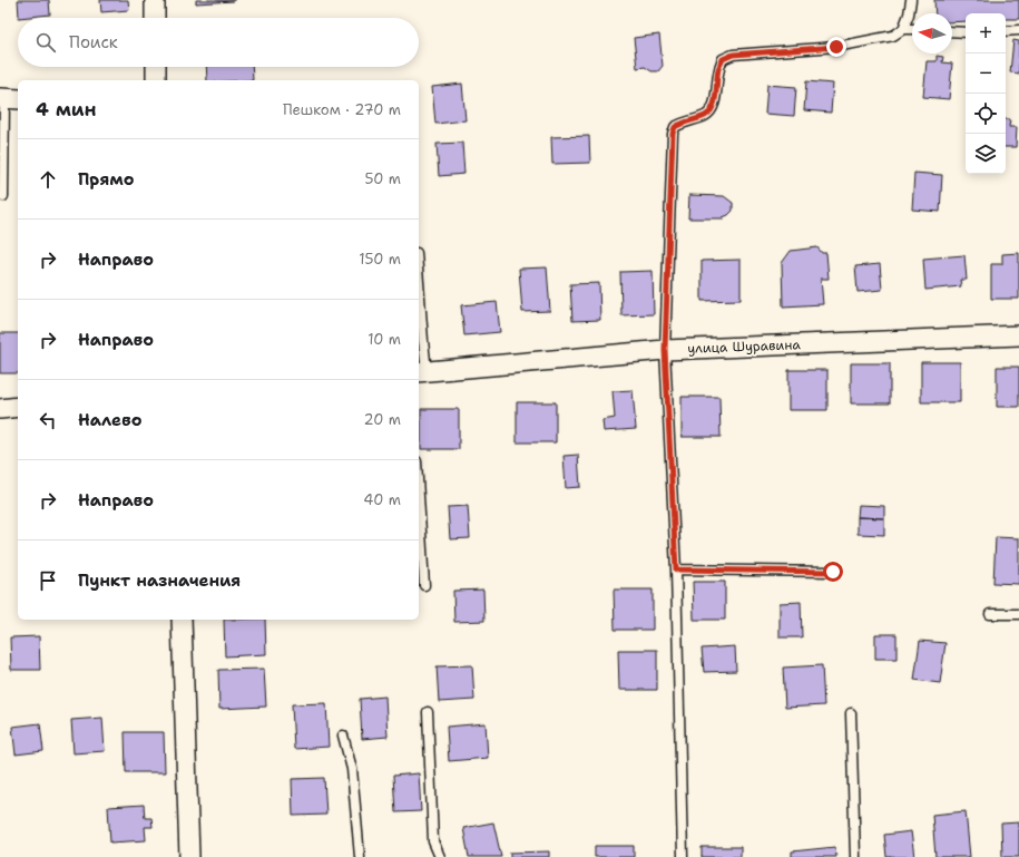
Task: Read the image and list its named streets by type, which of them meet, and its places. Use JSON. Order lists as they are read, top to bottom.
{
  "streets": {
    "street": ["улица Шуравина"]
  },
  "north": "left",
  "page": {
    "map_buttons": ["+", "−"],
    "search": "Поиск",
    "heading": ["4 мин", "Пешком · 270 m"],
    "list": [
      ["Прямо", "50 m"],
      ["Направо", "150 m"],
      ["Направо", "10 m"],
      ["Налево", "20 m"],
      ["Направо", "40 m"],
      "Пункт назначения"
    ]
  }
}
